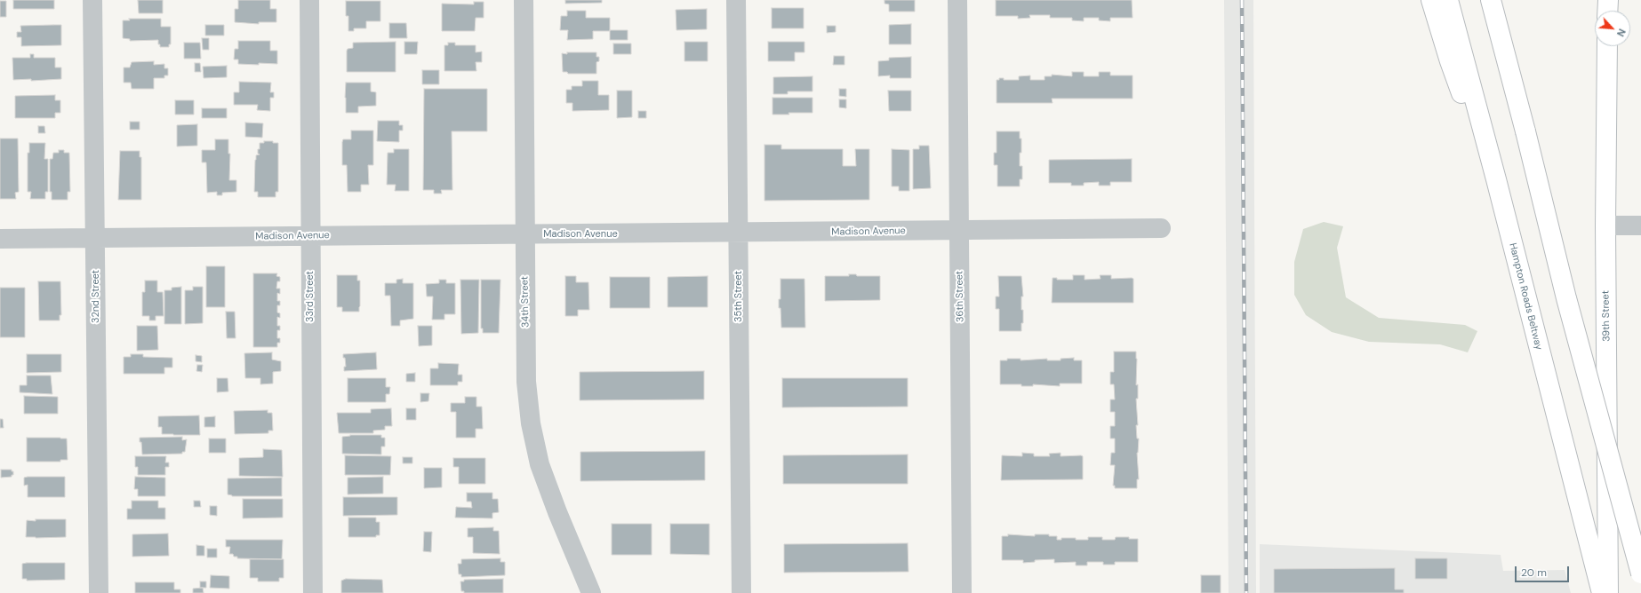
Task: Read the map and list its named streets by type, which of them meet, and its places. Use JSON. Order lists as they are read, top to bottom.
{
  "streets": {
    "main road": ["Hampton Roads Beltway", "39th Street"],
    "street": [
      "Madison Avenue",
      "32nd Street",
      "33rd Street",
      "35th Street",
      "36th Street",
      "34th Street"
    ]
  },
  "crossings": [
    ["Madison Avenue", "32nd Street"],
    ["Madison Avenue", "33rd Street"],
    ["Madison Avenue", "35th Street"],
    ["Madison Avenue", "36th Street"],
    ["Madison Avenue", "34th Street"]
  ],
  "scale_bar": "20 m",
  "north": "bottom right"
}
